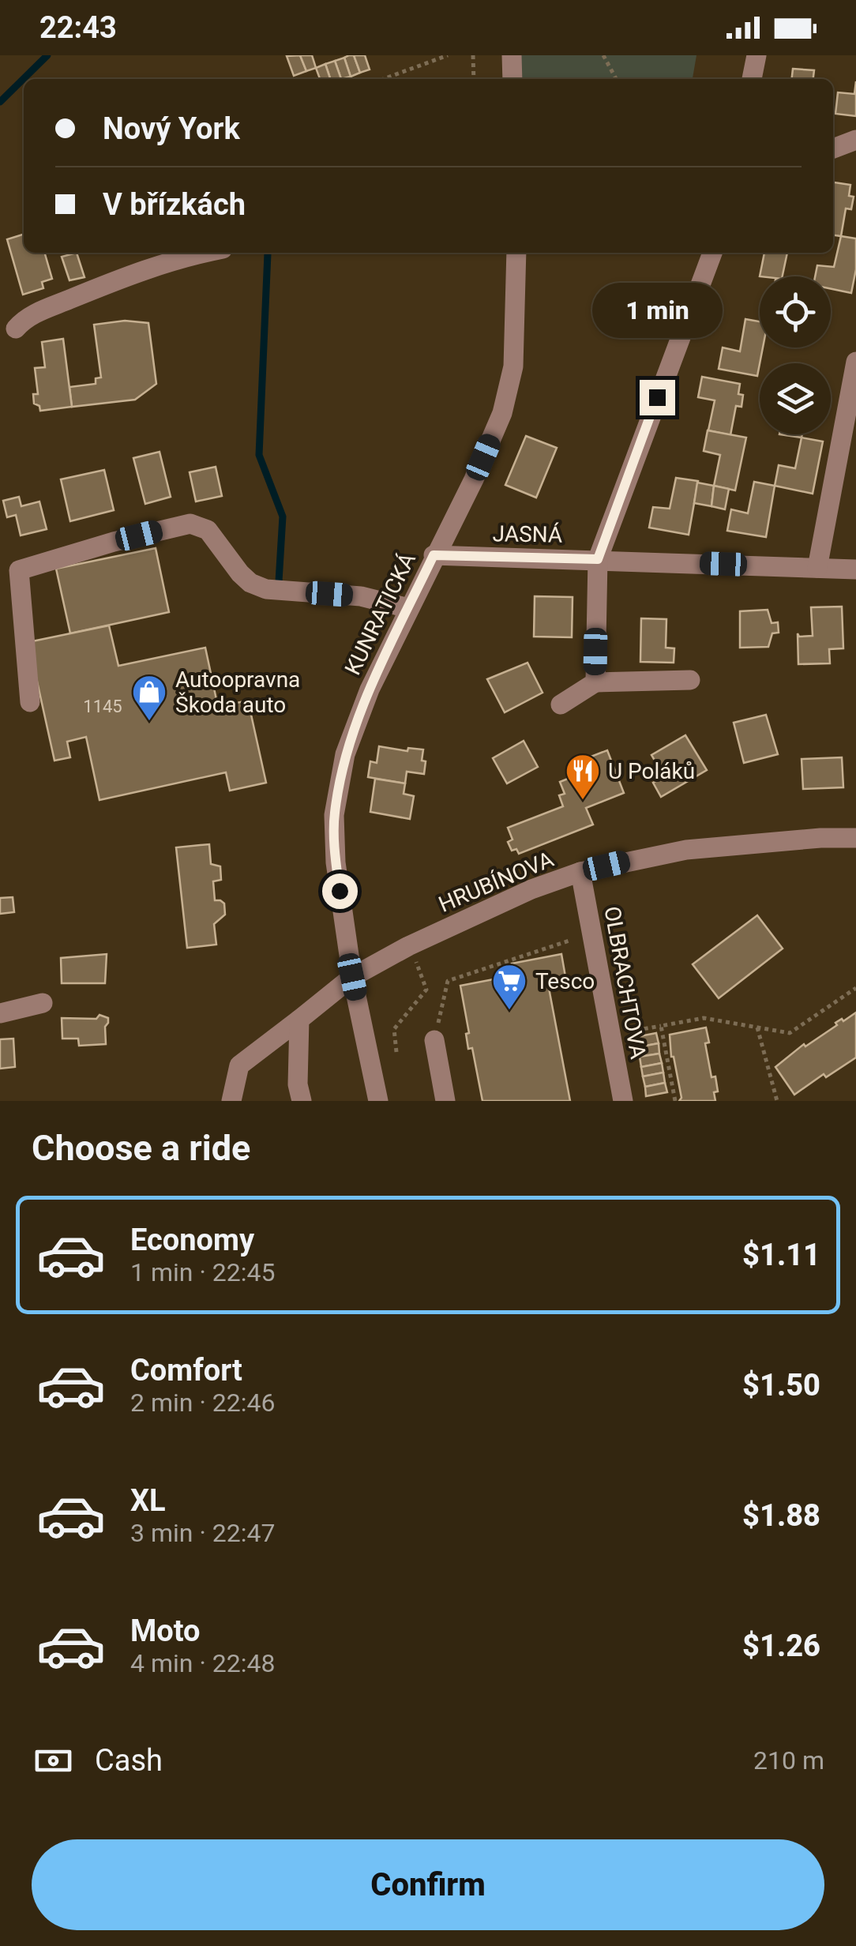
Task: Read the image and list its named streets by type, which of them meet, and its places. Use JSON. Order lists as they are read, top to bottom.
{
  "streets": {
    "street": [
      "JASNÁ",
      "KUNRATICKÁ",
      "HRUBÍNOVA",
      "OLBRACHTOVA"
    ]
  },
  "crossings": [
    ["JASNÁ", "KUNRATICKÁ"],
    ["KUNRATICKÁ", "HRUBÍNOVA"],
    ["HRUBÍNOVA", "OLBRACHTOVA"]
  ],
  "places": {
    "shop": ["Autoopravna Škoda auto"],
    "restaurant": ["U Poláků"],
    "supermarket": ["Tesco"]
  },
  "house_numbers": ["1145"],
  "page": {
    "status": "22:43",
    "banner": ["Nový York", "V břízkách"],
    "bubble": "1 min",
    "heading": "Choose a ride",
    "list": [
      {
        "name": "Economy",
        "note": "1 min · 22:45",
        "value": "$1.11"
      },
      {
        "name": "Comfort",
        "note": "2 min · 22:46",
        "value": "$1.50"
      },
      {
        "name": "XL",
        "note": "3 min · 22:47",
        "value": "$1.88"
      },
      {
        "name": "Moto",
        "note": "4 min · 22:48",
        "value": "$1.26"
      }
    ],
    "pay": ["Cash", "210 m"],
    "buttons": "Confirm"
  }
}
